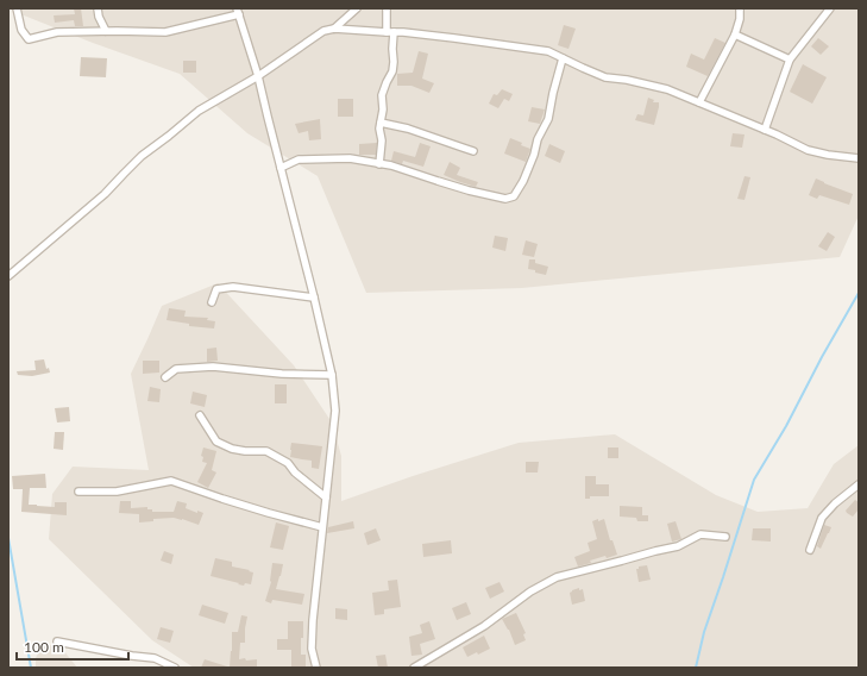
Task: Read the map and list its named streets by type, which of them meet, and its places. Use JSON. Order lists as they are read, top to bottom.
{
  "scale_bar": "100 m"
}
